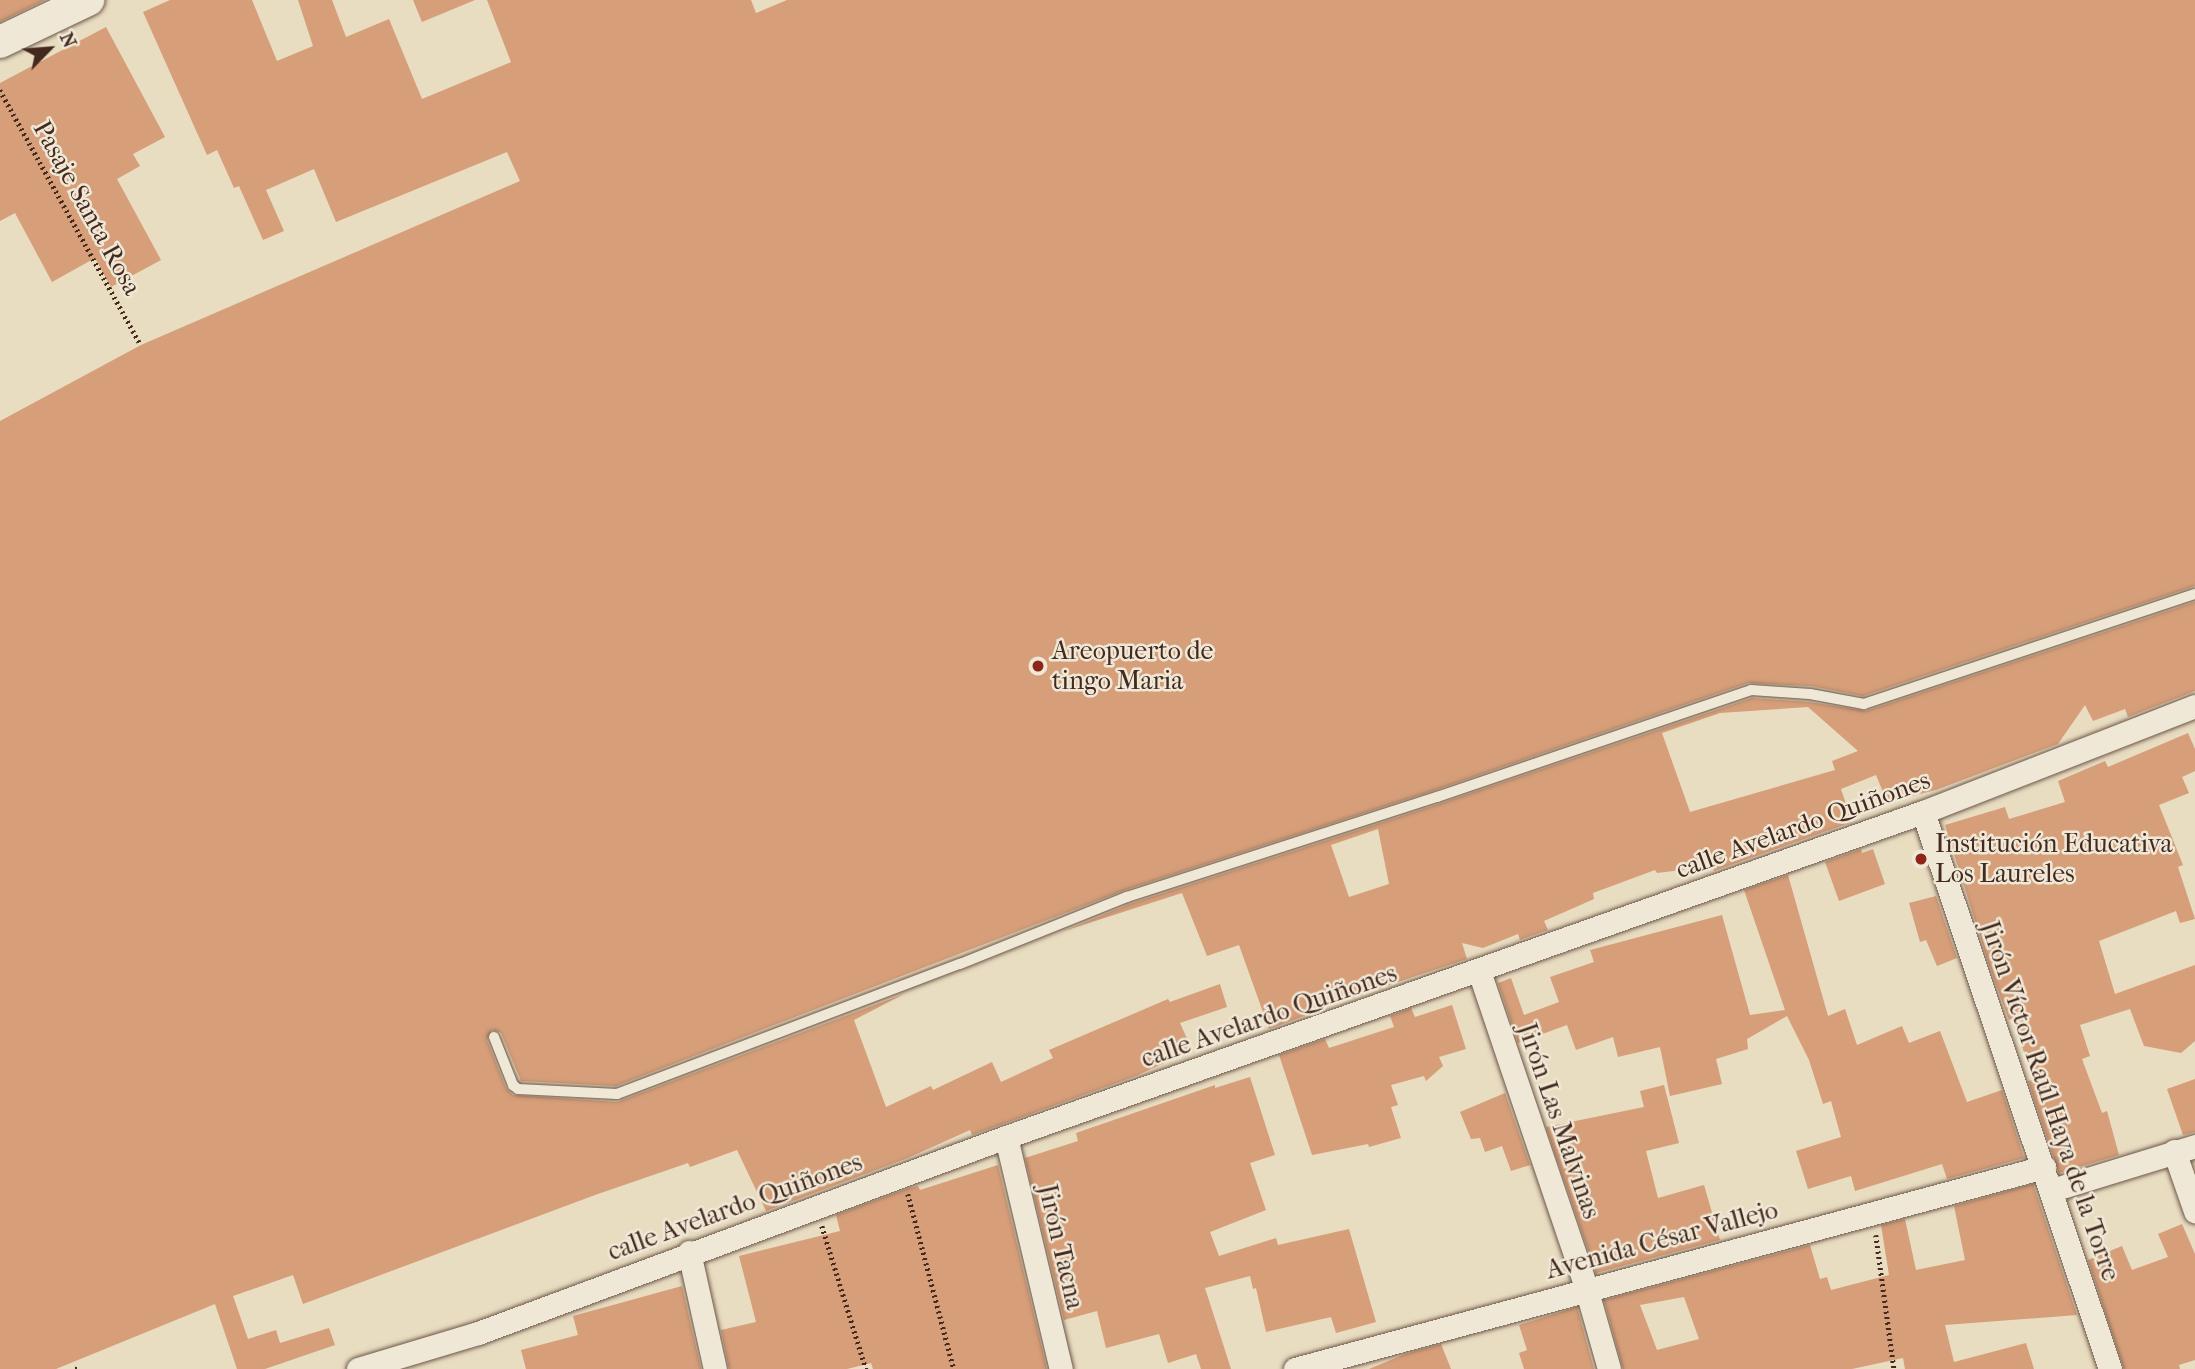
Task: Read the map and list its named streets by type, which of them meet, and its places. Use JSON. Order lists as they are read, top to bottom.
{
  "streets": {
    "street": [
      "calle Avelardo Quiñones",
      "Jirón Víctor Raúl Haya de la Torre",
      "Jirón Las Malvinas",
      "Avenida César Vallejo",
      "Jirón Tacna"
    ],
    "path": ["Pasaje Santa Rosa"]
  },
  "crossings": [
    ["calle Avelardo Quiñones", "Jirón Víctor Raúl Haya de la Torre"],
    ["calle Avelardo Quiñones", "Jirón Las Malvinas"],
    ["calle Avelardo Quiñones", "Jirón Tacna"],
    ["Jirón Víctor Raúl Haya de la Torre", "Avenida César Vallejo"],
    ["Jirón Las Malvinas", "Avenida César Vallejo"]
  ],
  "places": ["Areopuerto de tingo Maria", "Institución Educativa Los Laureles"],
  "north": "top right"
}
